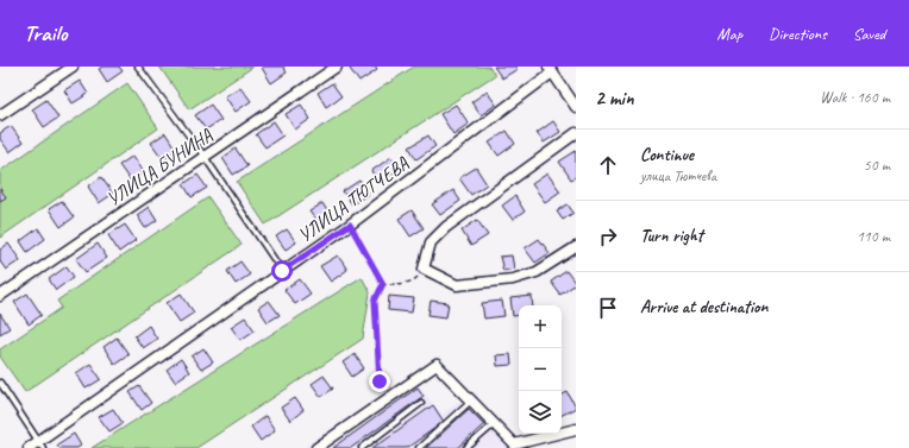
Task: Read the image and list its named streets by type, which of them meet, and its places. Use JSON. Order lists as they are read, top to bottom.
{
  "streets": {
    "street": ["УЛИЦА БУНИНА", "УЛИЦА ТЮТЧЕВА"]
  },
  "page": {
    "header": "Trailo",
    "nav": ["Map", "Directions", "Saved"],
    "heading": ["2 min", "Walk · 160 m"],
    "list": [
      ["Continue", "улица Тютчева", "50 m"],
      ["Turn right", "110 m"],
      "Arrive at destination"
    ],
    "map_buttons": ["+", "−"]
  }
}
